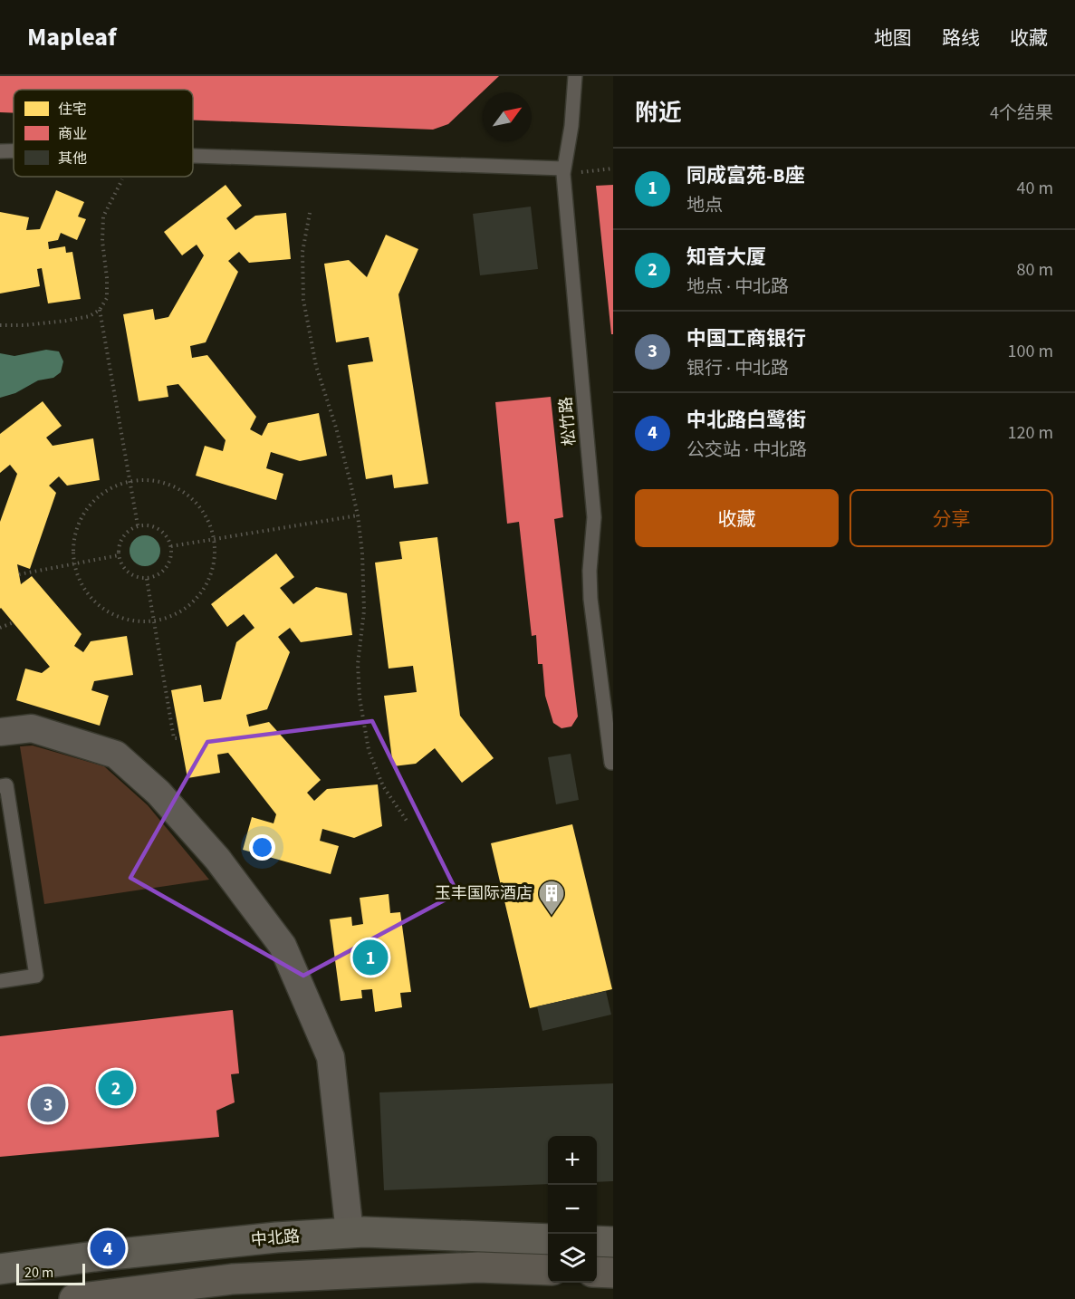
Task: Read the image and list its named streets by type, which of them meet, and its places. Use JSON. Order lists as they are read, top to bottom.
{
  "streets": {
    "main road": ["中北路"],
    "lane": ["松竹路"]
  },
  "places": {
    "building": ["玉丰国际酒店"]
  },
  "legend": ["住宅", "商业", "其他"],
  "scale_bar": "20 m",
  "north": "top right",
  "page": {
    "header": "Mapleaf",
    "nav": ["地图", "路线", "收藏"],
    "heading": ["附近", "4个结果"],
    "list": [
      {
        "mark": "1",
        "name": "同成富苑-B座",
        "note": "地点",
        "value": "40 m"
      },
      {
        "mark": "2",
        "name": "知音大厦",
        "note": "地点 · 中北路",
        "value": "80 m"
      },
      {
        "mark": "3",
        "name": "中国工商银行",
        "note": "银行 · 中北路",
        "value": "100 m"
      },
      {
        "mark": "4",
        "name": "中北路白鹭街",
        "note": "公交站 · 中北路",
        "value": "120 m"
      }
    ],
    "buttons": ["收藏", "分享"],
    "pins": [
      "1",
      "2",
      "3",
      "4"
    ],
    "map_buttons": ["+", "−"],
    "scale": "20 m"
  }
}
